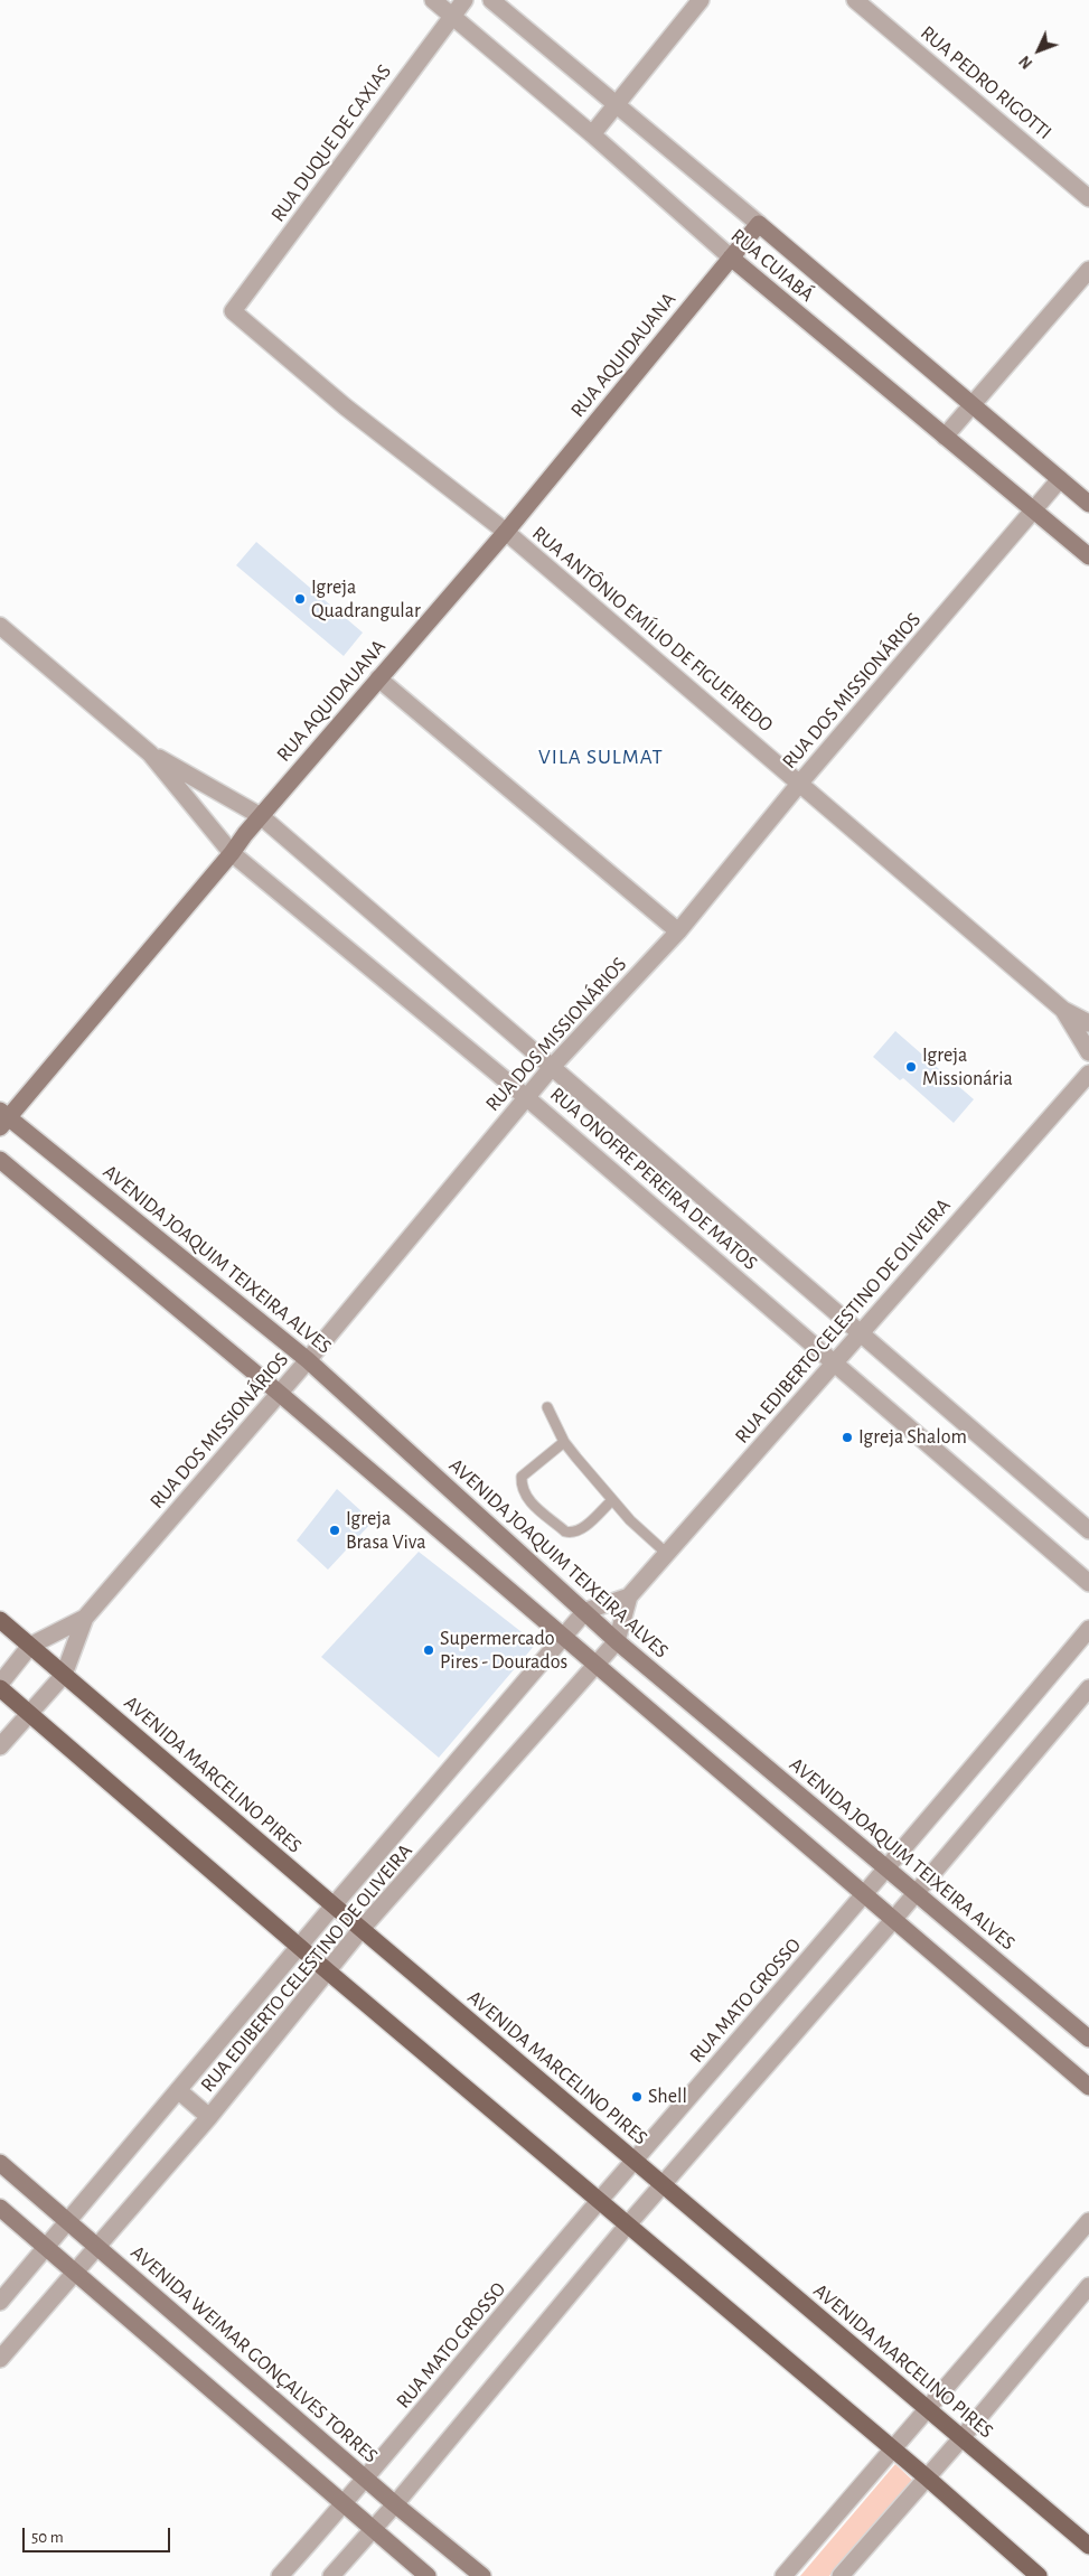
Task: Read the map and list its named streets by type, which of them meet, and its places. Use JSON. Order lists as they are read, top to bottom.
{
  "streets": {
    "main road": [
      "RUA CUIABÁ",
      "RUA AQUIDAUANA",
      "AVENIDA JOAQUIM TEIXEIRA ALVES",
      "AVENIDA MARCELINO PIRES",
      "AVENIDA WEIMAR GONÇALVES TORRES"
    ],
    "street": [
      "RUA PEDRO RIGOTTI",
      "RUA DUQUE DE CAXIAS",
      "RUA ANTÔNIO EMÍLIO DE FIGUEIREDO",
      "RUA DOS MISSIONÁRIOS",
      "RUA ONOFRE PEREIRA DE MATOS",
      "RUA EDIBERTO CELESTINO DE OLIVEIRA",
      "RUA MATO GROSSO"
    ]
  },
  "crossings": [
    ["RUA DUQUE DE CAXIAS", "RUA CUIABÁ"],
    ["RUA DUQUE DE CAXIAS", "RUA ANTÔNIO EMÍLIO DE FIGUEIREDO"],
    ["RUA CUIABÁ", "RUA AQUIDAUANA"],
    ["RUA CUIABÁ", "RUA DOS MISSIONÁRIOS"],
    ["RUA AQUIDAUANA", "RUA ANTÔNIO EMÍLIO DE FIGUEIREDO"],
    ["RUA AQUIDAUANA", "RUA ONOFRE PEREIRA DE MATOS"],
    ["RUA AQUIDAUANA", "AVENIDA JOAQUIM TEIXEIRA ALVES"],
    ["RUA ANTÔNIO EMÍLIO DE FIGUEIREDO", "RUA DOS MISSIONÁRIOS"],
    ["RUA DOS MISSIONÁRIOS", "RUA ONOFRE PEREIRA DE MATOS"],
    ["RUA DOS MISSIONÁRIOS", "AVENIDA JOAQUIM TEIXEIRA ALVES"],
    ["RUA DOS MISSIONÁRIOS", "AVENIDA MARCELINO PIRES"],
    ["RUA ONOFRE PEREIRA DE MATOS", "RUA EDIBERTO CELESTINO DE OLIVEIRA"],
    ["AVENIDA JOAQUIM TEIXEIRA ALVES", "RUA EDIBERTO CELESTINO DE OLIVEIRA"],
    ["AVENIDA JOAQUIM TEIXEIRA ALVES", "RUA MATO GROSSO"],
    ["RUA EDIBERTO CELESTINO DE OLIVEIRA", "AVENIDA MARCELINO PIRES"],
    ["RUA EDIBERTO CELESTINO DE OLIVEIRA", "AVENIDA WEIMAR GONÇALVES TORRES"],
    ["AVENIDA MARCELINO PIRES", "RUA MATO GROSSO"],
    ["RUA MATO GROSSO", "AVENIDA WEIMAR GONÇALVES TORRES"]
  ],
  "districts": ["VILA SULMAT"],
  "places": [
    "Igreja Quadrangular",
    "Igreja Missionária",
    "Igreja Shalom",
    "Igreja Brasa Viva",
    "Supermercado Pires - Dourados",
    "Shell"
  ],
  "scale_bar": "50 m",
  "north": "bottom left"
}
